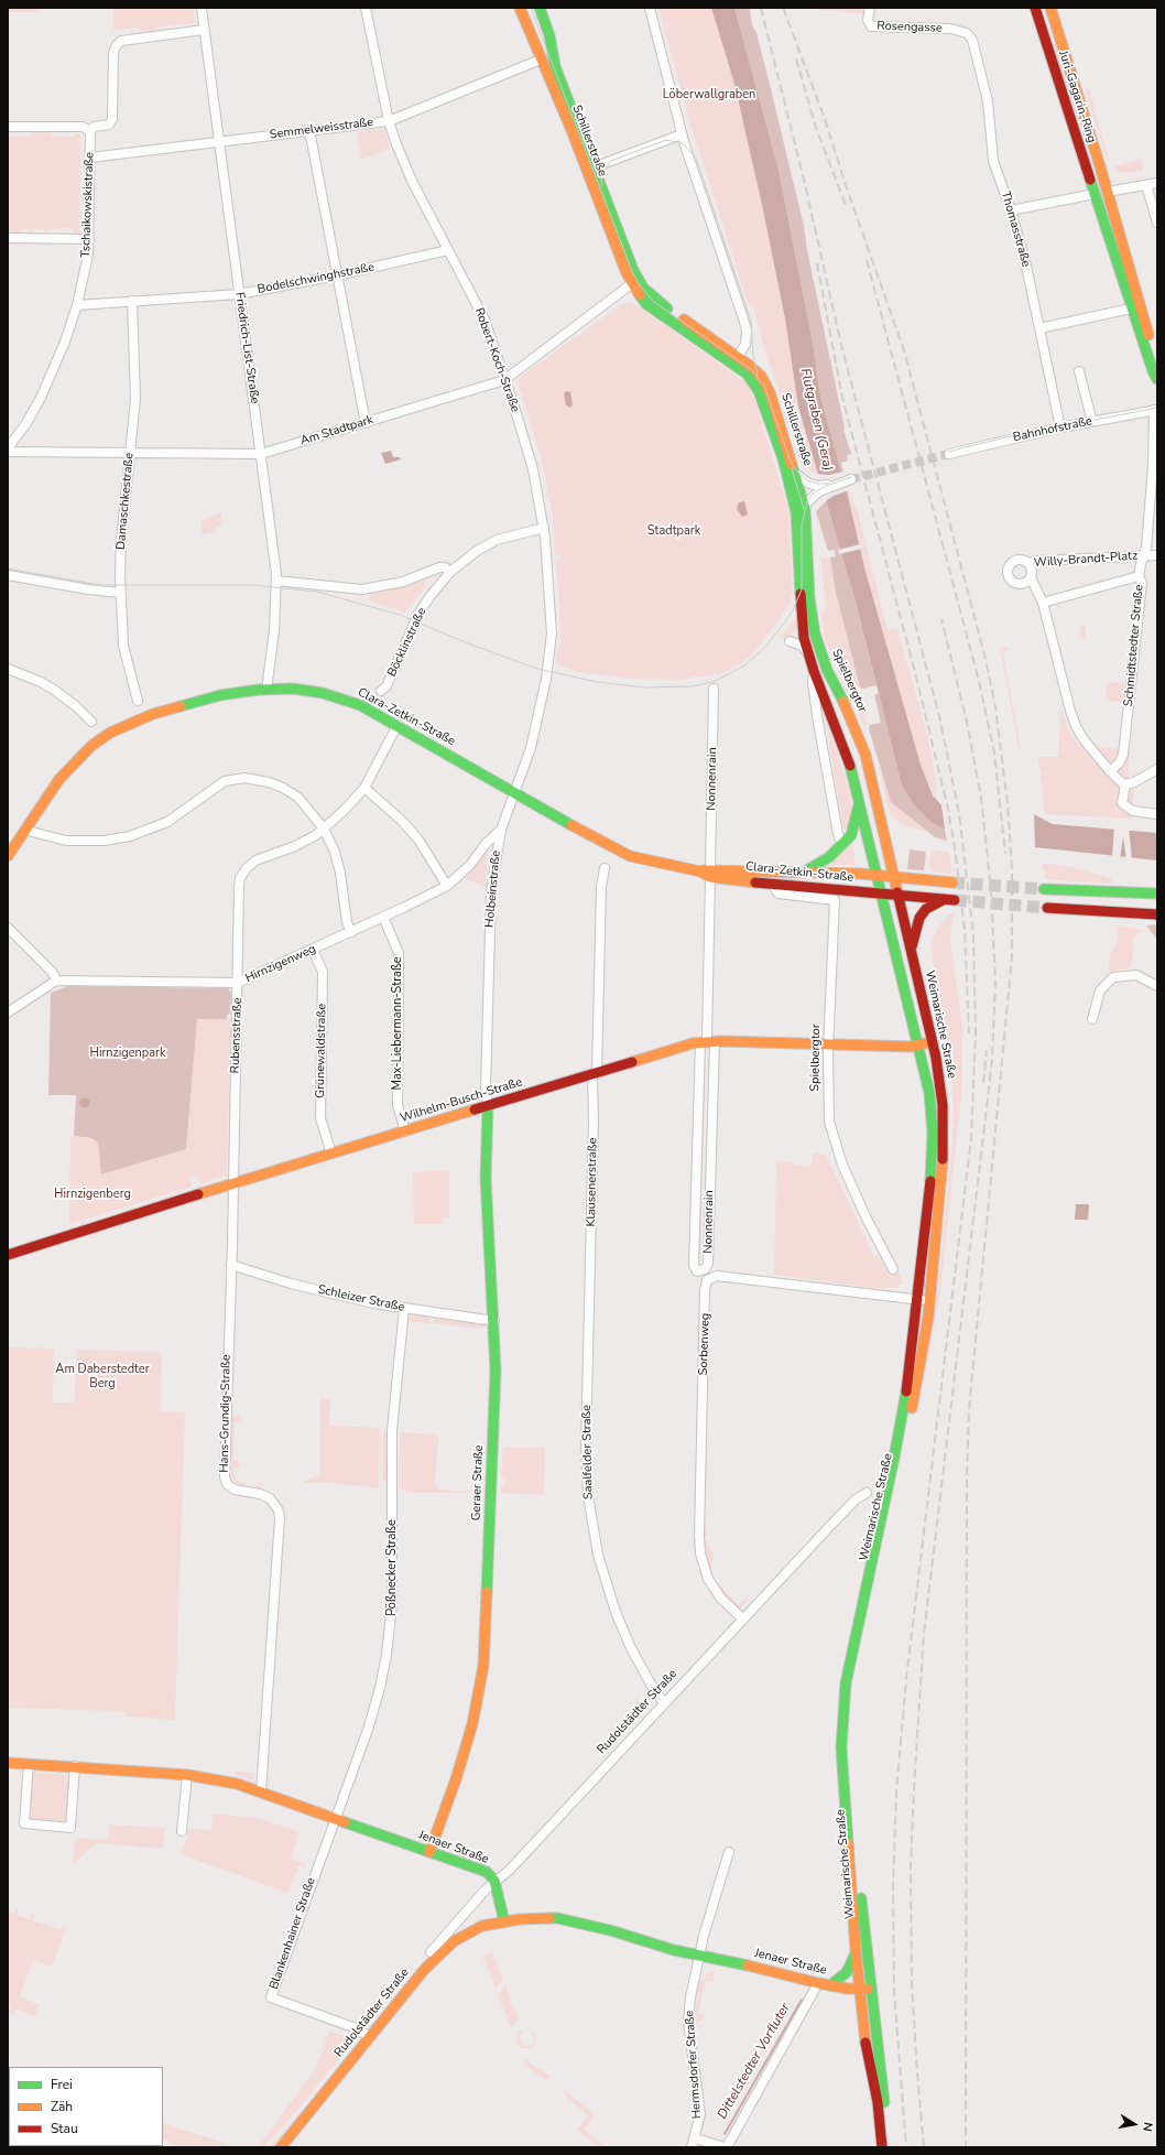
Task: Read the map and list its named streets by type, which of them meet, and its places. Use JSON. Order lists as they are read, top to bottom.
{
  "streets": {
    "main road": [
      "Juri-Gagarin-Ring",
      "Schillerstraße",
      "Spielbergtor",
      "Clara-Zetkin-Straße",
      "Weimarische Straße",
      "Wilhelm-Busch-Straße",
      "Geraer Straße",
      "Rudolstädter Straße",
      "Jenaer Straße"
    ],
    "street": [
      "Rosengasse",
      "Semmelweisstraße",
      "Tschaikowskistraße",
      "Thomasstraße",
      "Bodelschwinghstraße",
      "Friedrich-List-Straße",
      "Robert-Koch-Straße",
      "Bahnhofstraße",
      "Am Stadtpark",
      "Damaschkestraße",
      "Willy-Brandt-Platz",
      "Böcklinstraße",
      "Schmidtstedter Straße",
      "Nonnenrain",
      "Holbeinstraße",
      "Hirnzigenweg",
      "Max-Liebermann-Straße",
      "Rubensstraße",
      "Grünewaldstraße",
      "Klausenerstraße",
      "Schleizer Straße",
      "Sorbenweg",
      "Hans-Grundig-Straße",
      "Saalfelder Straße",
      "Pößnecker Straße",
      "Blankenhainer Straße",
      "Hermsdorfer Straße"
    ]
  },
  "crossings": [
    ["Rosengasse", "Thomasstraße"],
    ["Semmelweisstraße", "Schillerstraße"],
    ["Semmelweisstraße", "Tschaikowskistraße"],
    ["Semmelweisstraße", "Friedrich-List-Straße"],
    ["Semmelweisstraße", "Robert-Koch-Straße"],
    ["Schillerstraße", "Am Stadtpark"],
    ["Schillerstraße", "Spielbergtor"],
    ["Tschaikowskistraße", "Bodelschwinghstraße"],
    ["Tschaikowskistraße", "Am Stadtpark"],
    ["Thomasstraße", "Bahnhofstraße"],
    ["Bodelschwinghstraße", "Friedrich-List-Straße"],
    ["Bodelschwinghstraße", "Robert-Koch-Straße"],
    ["Bodelschwinghstraße", "Damaschkestraße"],
    ["Friedrich-List-Straße", "Am Stadtpark"],
    ["Friedrich-List-Straße", "Clara-Zetkin-Straße"],
    ["Robert-Koch-Straße", "Am Stadtpark"],
    ["Robert-Koch-Straße", "Böcklinstraße"],
    ["Robert-Koch-Straße", "Holbeinstraße"],
    ["Bahnhofstraße", "Schmidtstedter Straße"],
    ["Am Stadtpark", "Damaschkestraße"],
    ["Willy-Brandt-Platz", "Schmidtstedter Straße"],
    ["Spielbergtor", "Clara-Zetkin-Straße"],
    ["Spielbergtor", "Weimarische Straße"],
    ["Spielbergtor", "Wilhelm-Busch-Straße"],
    ["Clara-Zetkin-Straße", "Nonnenrain"],
    ["Clara-Zetkin-Straße", "Holbeinstraße"],
    ["Clara-Zetkin-Straße", "Weimarische Straße"],
    ["Clara-Zetkin-Straße", "Rubensstraße"],
    ["Nonnenrain", "Wilhelm-Busch-Straße"],
    ["Holbeinstraße", "Hirnzigenweg"],
    ["Holbeinstraße", "Wilhelm-Busch-Straße"],
    ["Holbeinstraße", "Geraer Straße"],
    ["Hirnzigenweg", "Max-Liebermann-Straße"],
    ["Hirnzigenweg", "Rubensstraße"],
    ["Hirnzigenweg", "Grünewaldstraße"],
    ["Max-Liebermann-Straße", "Wilhelm-Busch-Straße"],
    ["Weimarische Straße", "Wilhelm-Busch-Straße"],
    ["Weimarische Straße", "Sorbenweg"],
    ["Weimarische Straße", "Jenaer Straße"],
    ["Rubensstraße", "Wilhelm-Busch-Straße"],
    ["Rubensstraße", "Hans-Grundig-Straße"],
    ["Grünewaldstraße", "Wilhelm-Busch-Straße"],
    ["Wilhelm-Busch-Straße", "Klausenerstraße"],
    ["Wilhelm-Busch-Straße", "Hans-Grundig-Straße"],
    ["Wilhelm-Busch-Straße", "Geraer Straße"],
    ["Klausenerstraße", "Saalfelder Straße"],
    ["Schleizer Straße", "Hans-Grundig-Straße"],
    ["Schleizer Straße", "Geraer Straße"],
    ["Schleizer Straße", "Pößnecker Straße"],
    ["Sorbenweg", "Rudolstädter Straße"],
    ["Hans-Grundig-Straße", "Jenaer Straße"],
    ["Saalfelder Straße", "Rudolstädter Straße"],
    ["Geraer Straße", "Jenaer Straße"],
    ["Pößnecker Straße", "Jenaer Straße"],
    ["Pößnecker Straße", "Blankenhainer Straße"],
    ["Rudolstädter Straße", "Jenaer Straße"],
    ["Rudolstädter Straße", "Blankenhainer Straße"],
    ["Jenaer Straße", "Blankenhainer Straße"],
    ["Jenaer Straße", "Hermsdorfer Straße"]
  ],
  "water": ["Flutgraben (Gera)", "Dittelstedter Vorfluter"],
  "parks": [
    "Löberwallgraben",
    "Stadtpark",
    "Hirnzigenpark",
    "Hirnzigenberg",
    "Am Daberstedter Berg"
  ],
  "legend": ["Frei", "Zäh", "Stau"],
  "north": "right"
}
